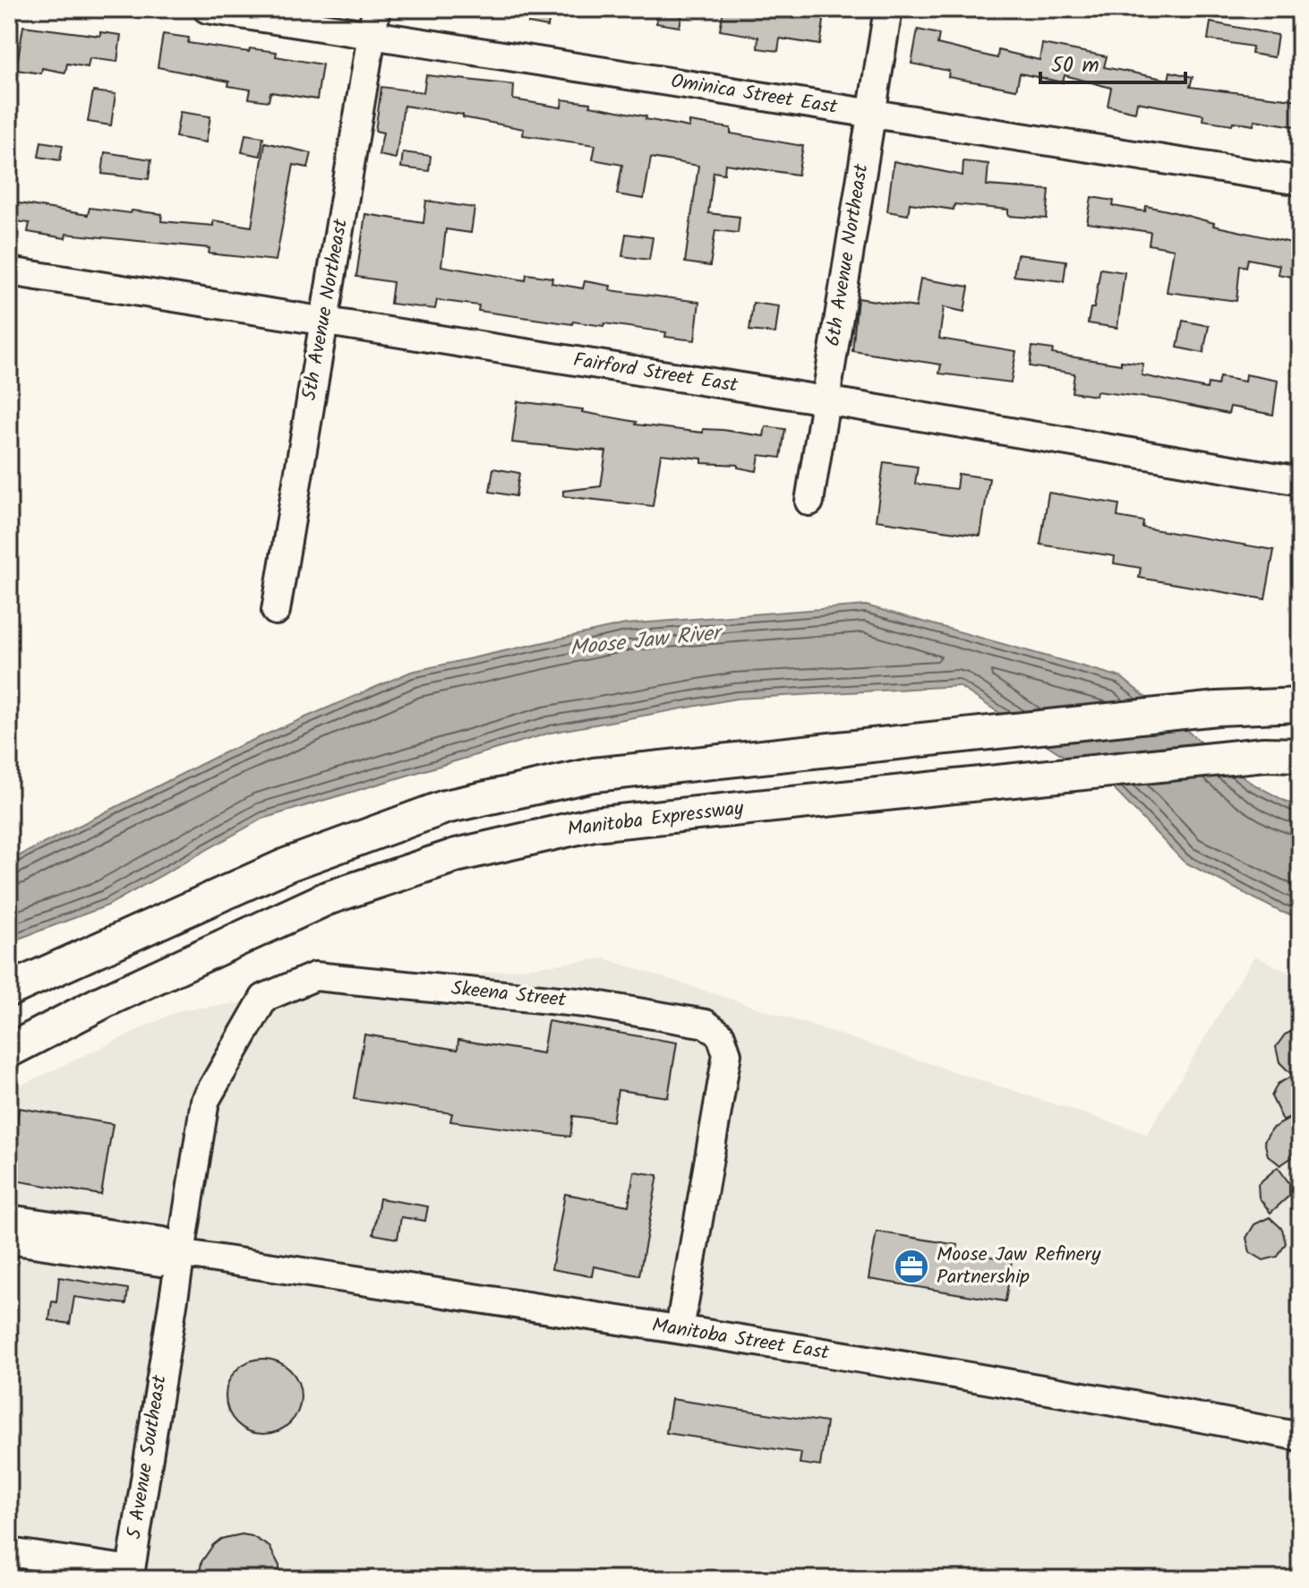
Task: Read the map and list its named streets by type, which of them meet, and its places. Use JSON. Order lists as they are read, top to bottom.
{
  "streets": {
    "main road": ["Manitoba Expressway"],
    "street": [
      "Ominica Street East",
      "6th Avenue Northeast",
      "5th Avenue Northeast",
      "Fairford Street East",
      "Skeena Street",
      "Manitoba Street East",
      "5 Avenue Southeast"
    ]
  },
  "crossings": [
    ["Ominica Street East", "6th Avenue Northeast"],
    ["Ominica Street East", "5th Avenue Northeast"],
    ["6th Avenue Northeast", "Fairford Street East"],
    ["5th Avenue Northeast", "Fairford Street East"],
    ["Skeena Street", "Manitoba Street East"],
    ["Skeena Street", "5 Avenue Southeast"],
    ["Manitoba Street East", "5 Avenue Southeast"]
  ],
  "water": ["Moose Jaw River"],
  "places": {
    "office": ["Moose Jaw Refinery Partnership"]
  },
  "scale_bar": "50 m"
}
